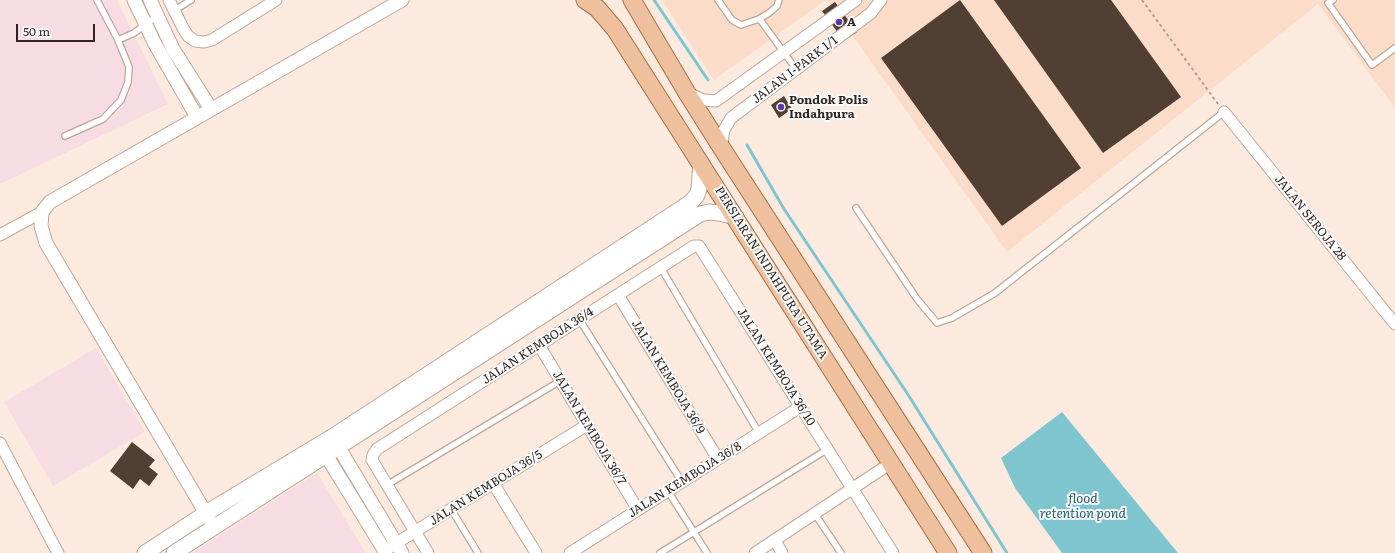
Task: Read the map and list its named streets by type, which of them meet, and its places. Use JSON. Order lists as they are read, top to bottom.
{
  "streets": {
    "main road": ["PERSIARAN INDAHPURA UTAMA"],
    "street": [
      "JALAN I-PARK 1/1",
      "JALAN SEROJA 28",
      "JALAN KEMBOJA 36/4",
      "JALAN KEMBOJA 36/10",
      "JALAN KEMBOJA 36/9",
      "JALAN KEMBOJA 36/7",
      "JALAN KEMBOJA 36/8",
      "JALAN KEMBOJA 36/5"
    ]
  },
  "crossings": [
    ["JALAN I-PARK 1/1", "PERSIARAN INDAHPURA UTAMA"],
    ["JALAN KEMBOJA 36/4", "JALAN KEMBOJA 36/10"],
    ["JALAN KEMBOJA 36/4", "JALAN KEMBOJA 36/9"],
    ["JALAN KEMBOJA 36/4", "JALAN KEMBOJA 36/7"],
    ["JALAN KEMBOJA 36/10", "JALAN KEMBOJA 36/8"],
    ["JALAN KEMBOJA 36/9", "JALAN KEMBOJA 36/8"],
    ["JALAN KEMBOJA 36/7", "JALAN KEMBOJA 36/8"],
    ["JALAN KEMBOJA 36/7", "JALAN KEMBOJA 36/5"]
  ],
  "water": ["flood retention pond"],
  "places": ["A", "Pondok Polis Indahpura"],
  "scale_bar": "50 m"
}
